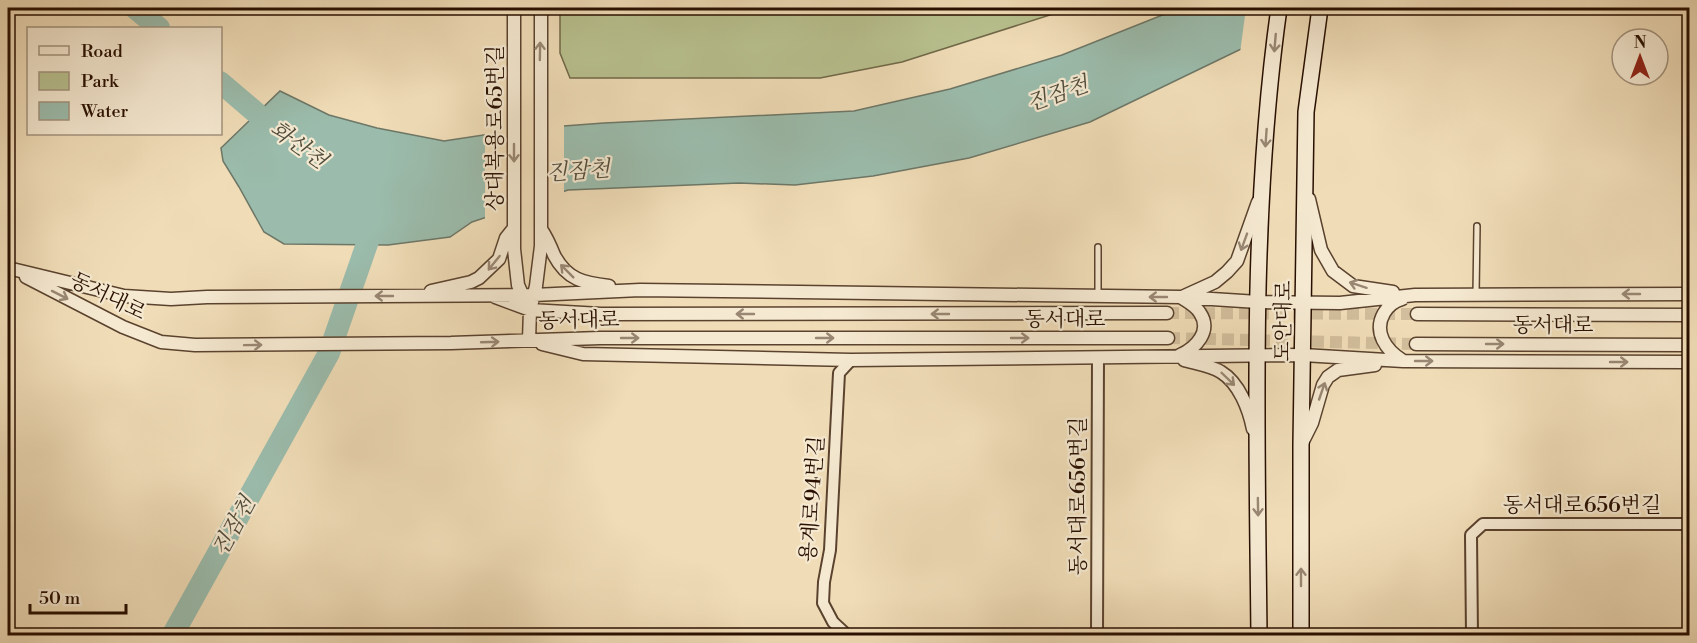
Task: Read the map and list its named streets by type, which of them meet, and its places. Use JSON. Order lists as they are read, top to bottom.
{
  "streets": {
    "main road": ["도안대로"],
    "street": [
      "상대복용로65번길",
      "동서대로",
      "동서대로656번길",
      "용계로94번길"
    ]
  },
  "crossings": [
    ["상대복용로65번길", "동서대로"]
  ],
  "water": ["진잠천", "화산천"],
  "legend": ["Road", "Park", "Water"],
  "scale_bar": "50 m",
  "north": "top"
}
